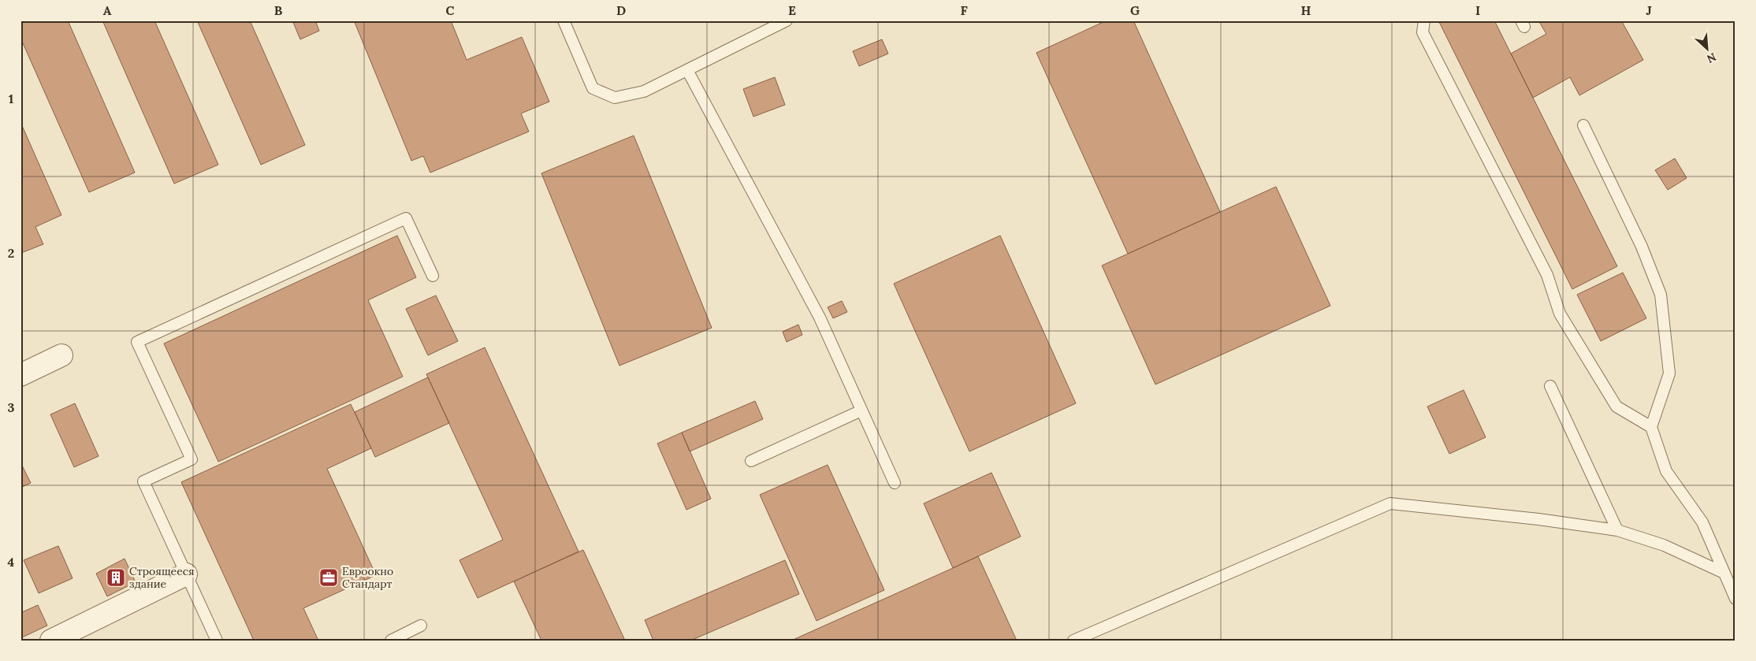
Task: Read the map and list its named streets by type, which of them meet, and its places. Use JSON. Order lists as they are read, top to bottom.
{
  "places": {
    "building": ["Строящееся здание"],
    "office": ["Евроокно Стандарт"]
  },
  "north": "bottom right",
  "grid": {
    "columns": [
      "A",
      "B",
      "C",
      "D",
      "E",
      "F",
      "G",
      "H",
      "I",
      "J"
    ],
    "rows": [
      "1",
      "2",
      "3",
      "4"
    ]
  }
}
